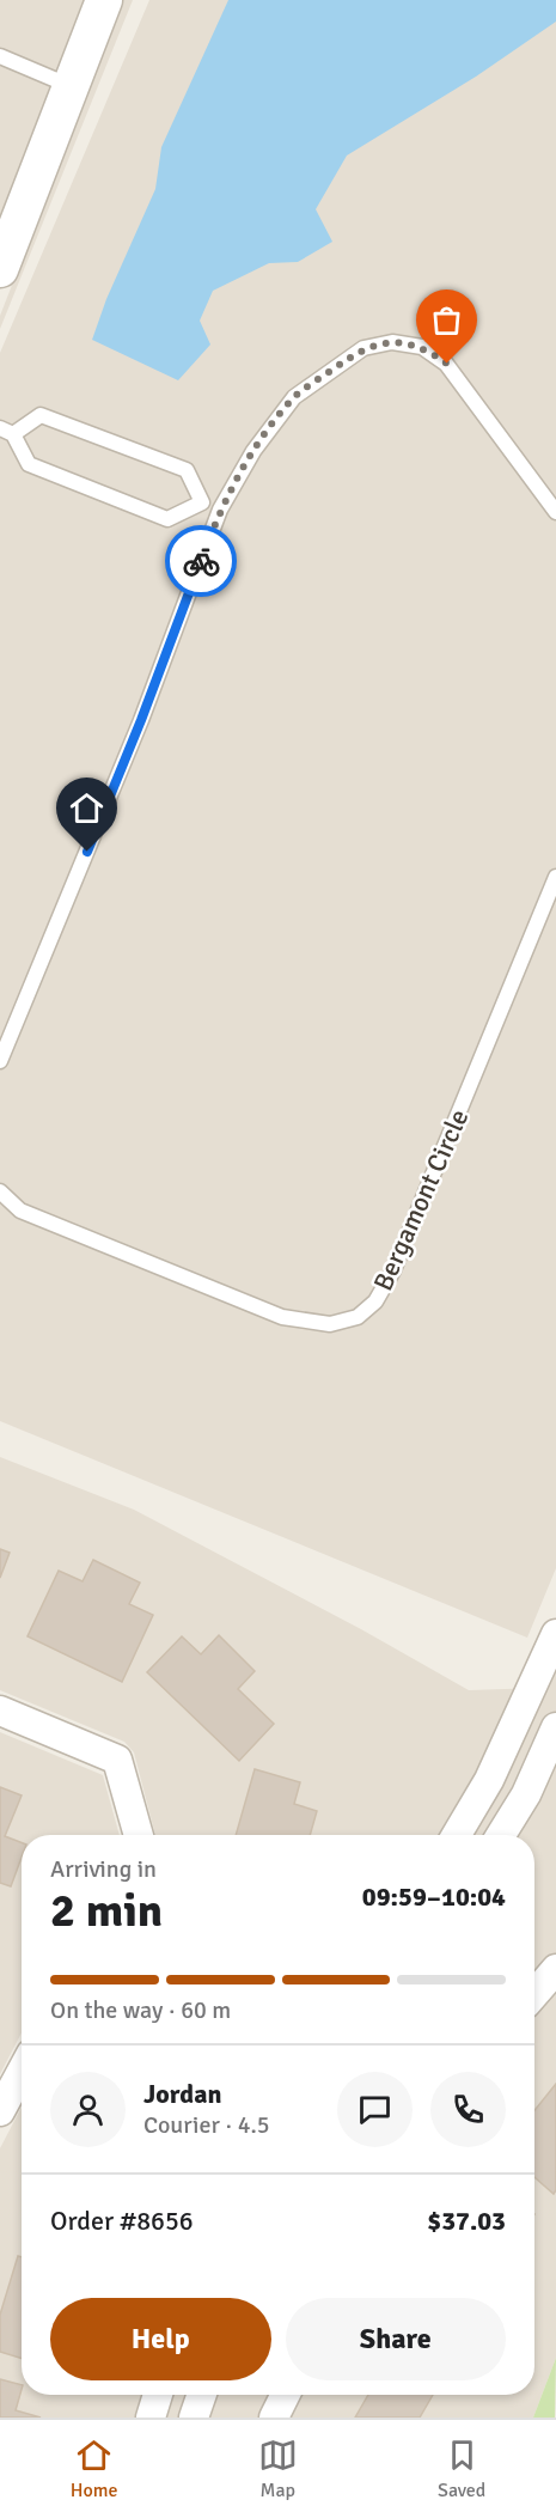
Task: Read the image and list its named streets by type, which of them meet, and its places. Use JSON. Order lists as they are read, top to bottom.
{
  "streets": {
    "lane": ["Bergamont Circle"]
  },
  "page": {
    "heading": ["2 min", "Arriving in", "09:59–10:04"],
    "panel": [
      "Jordan",
      "Courier · 4.5",
      "Order #8656",
      "$37.03"
    ],
    "bar": "On the way · 60 m",
    "buttons": ["Help", "Share"],
    "tabs": ["Home", "Map", "Saved"]
  }
}
